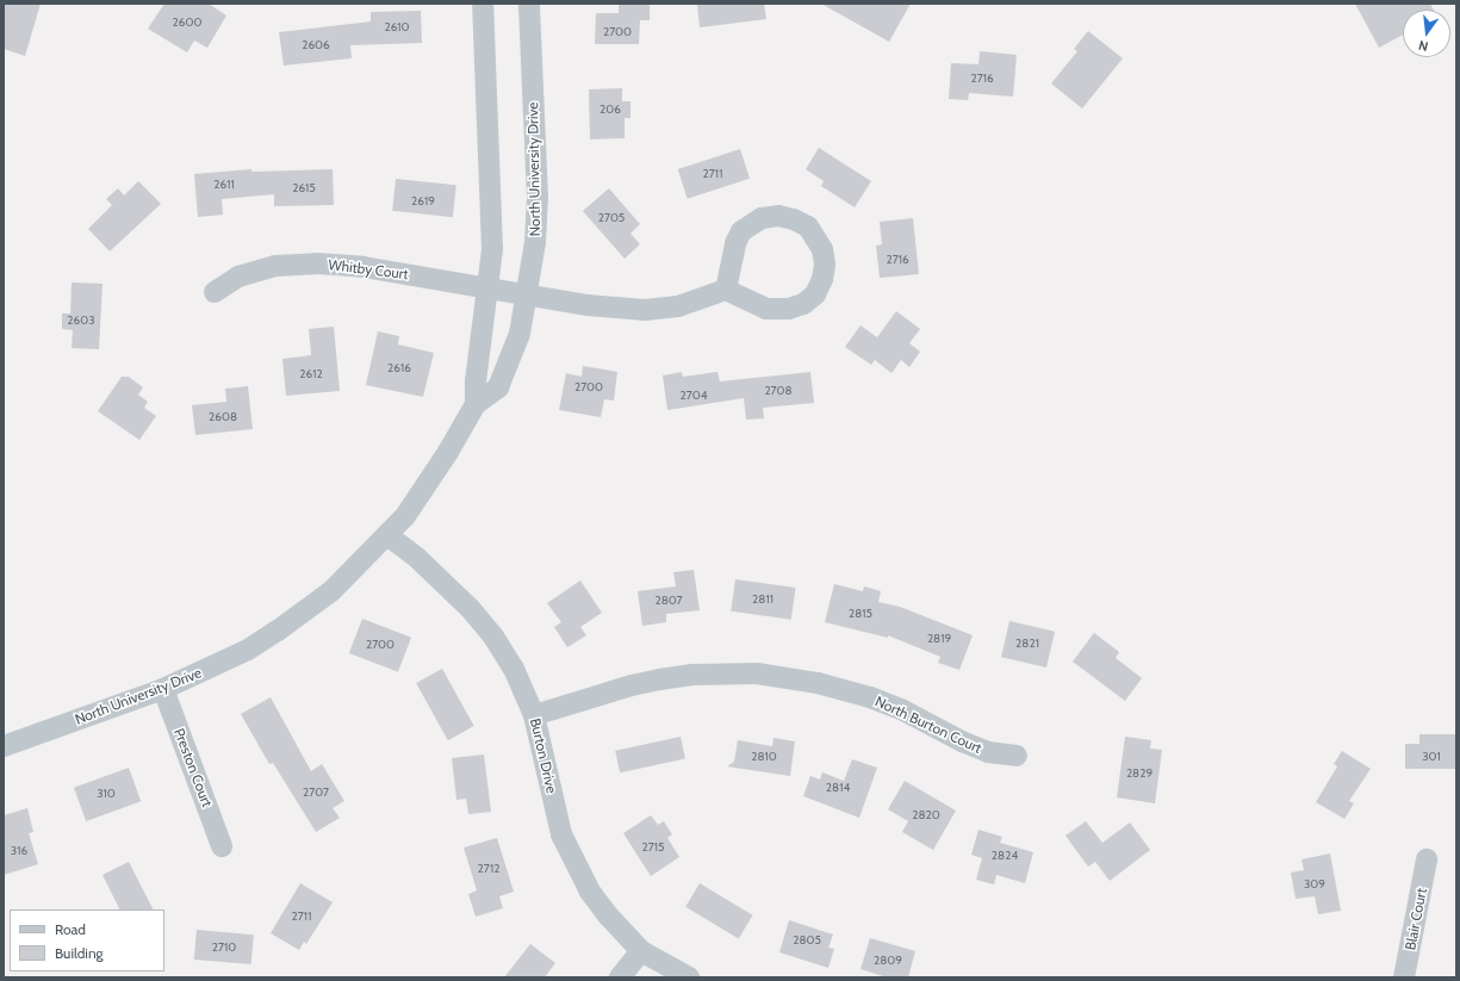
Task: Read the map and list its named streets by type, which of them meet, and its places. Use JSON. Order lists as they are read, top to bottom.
{
  "streets": {
    "street": [
      "North University Drive",
      "Whitby Court",
      "North Burton Court",
      "Burton Drive",
      "Preston Court",
      "Blair Court"
    ]
  },
  "crossings": [
    ["North University Drive", "Whitby Court"],
    ["North University Drive", "Burton Drive"],
    ["North University Drive", "Preston Court"],
    ["North Burton Court", "Burton Drive"]
  ],
  "house_numbers": [
    "2600",
    "2610",
    "2700",
    "2606",
    "2716",
    "206",
    "2711",
    "2611",
    "2615",
    "2619",
    "2705",
    "2716",
    "2603",
    "2616",
    "2612",
    "2700",
    "2708",
    "2704",
    "2608",
    "2811",
    "2807",
    "2815",
    "2819",
    "2821",
    "2700",
    "2810",
    "301",
    "2829",
    "2814",
    "2707",
    "310",
    "2820",
    "2715",
    "316",
    "2824",
    "2712",
    "309",
    "2711",
    "2805",
    "2710",
    "2809"
  ],
  "legend": ["Road", "Building"],
  "north": "bottom"
}
